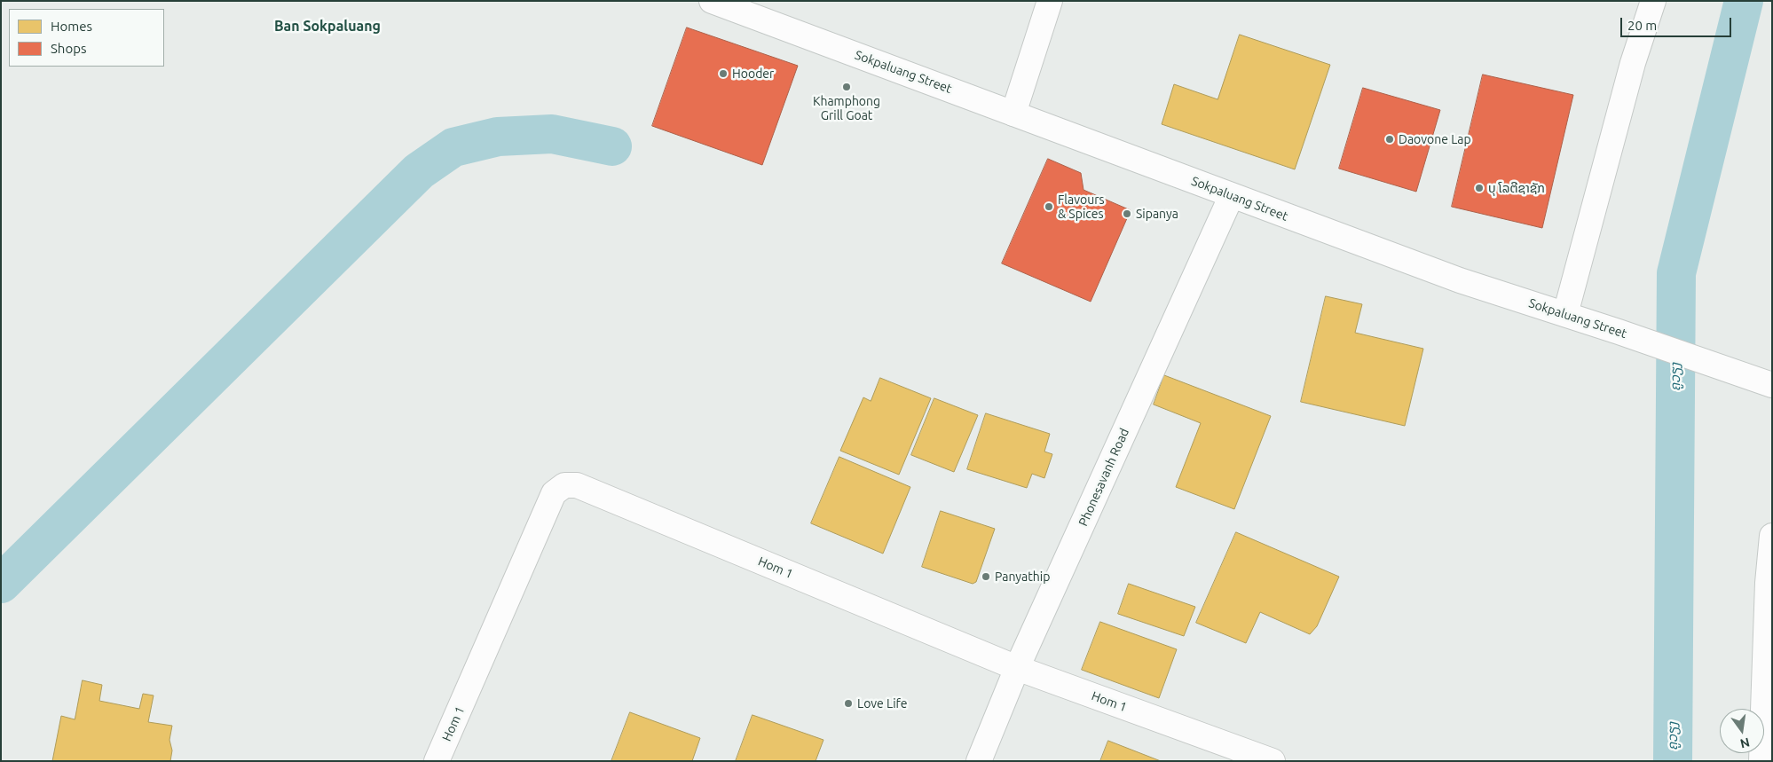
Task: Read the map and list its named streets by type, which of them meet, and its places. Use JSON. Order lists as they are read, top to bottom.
{
  "streets": {
    "street": ["Sokpaluang Street", "Phonesavanh Road", "Hom 1"]
  },
  "crossings": [
    ["Sokpaluang Street", "Phonesavanh Road"],
    ["Phonesavanh Road", "Hom 1"]
  ],
  "districts": ["Ban Sokpaluang"],
  "water": ["ຄູວຽງ"],
  "places": [
    "Hooder",
    "Khamphong Grill Goat",
    "Daovone Lap",
    "ບຸ ໂລຕີຊາຊັກ",
    "Flavours & Spices",
    "Sipanya",
    "Panyathip",
    "Love Life"
  ],
  "legend": ["Homes", "Shops"],
  "scale_bar": "20 m",
  "north": "bottom"
}
